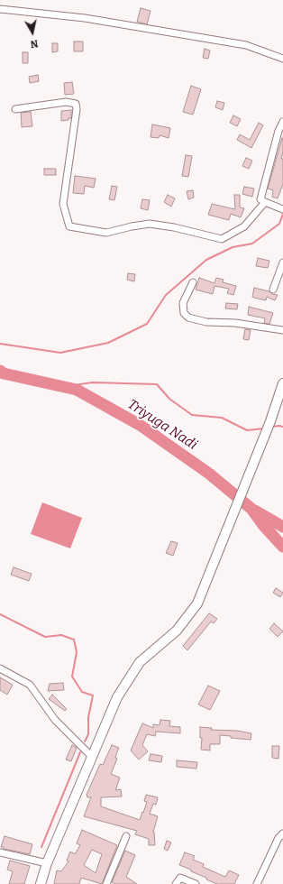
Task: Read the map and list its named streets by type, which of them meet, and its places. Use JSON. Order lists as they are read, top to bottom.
{
  "water": ["Triyuga Nadi"],
  "north": "bottom"
}
